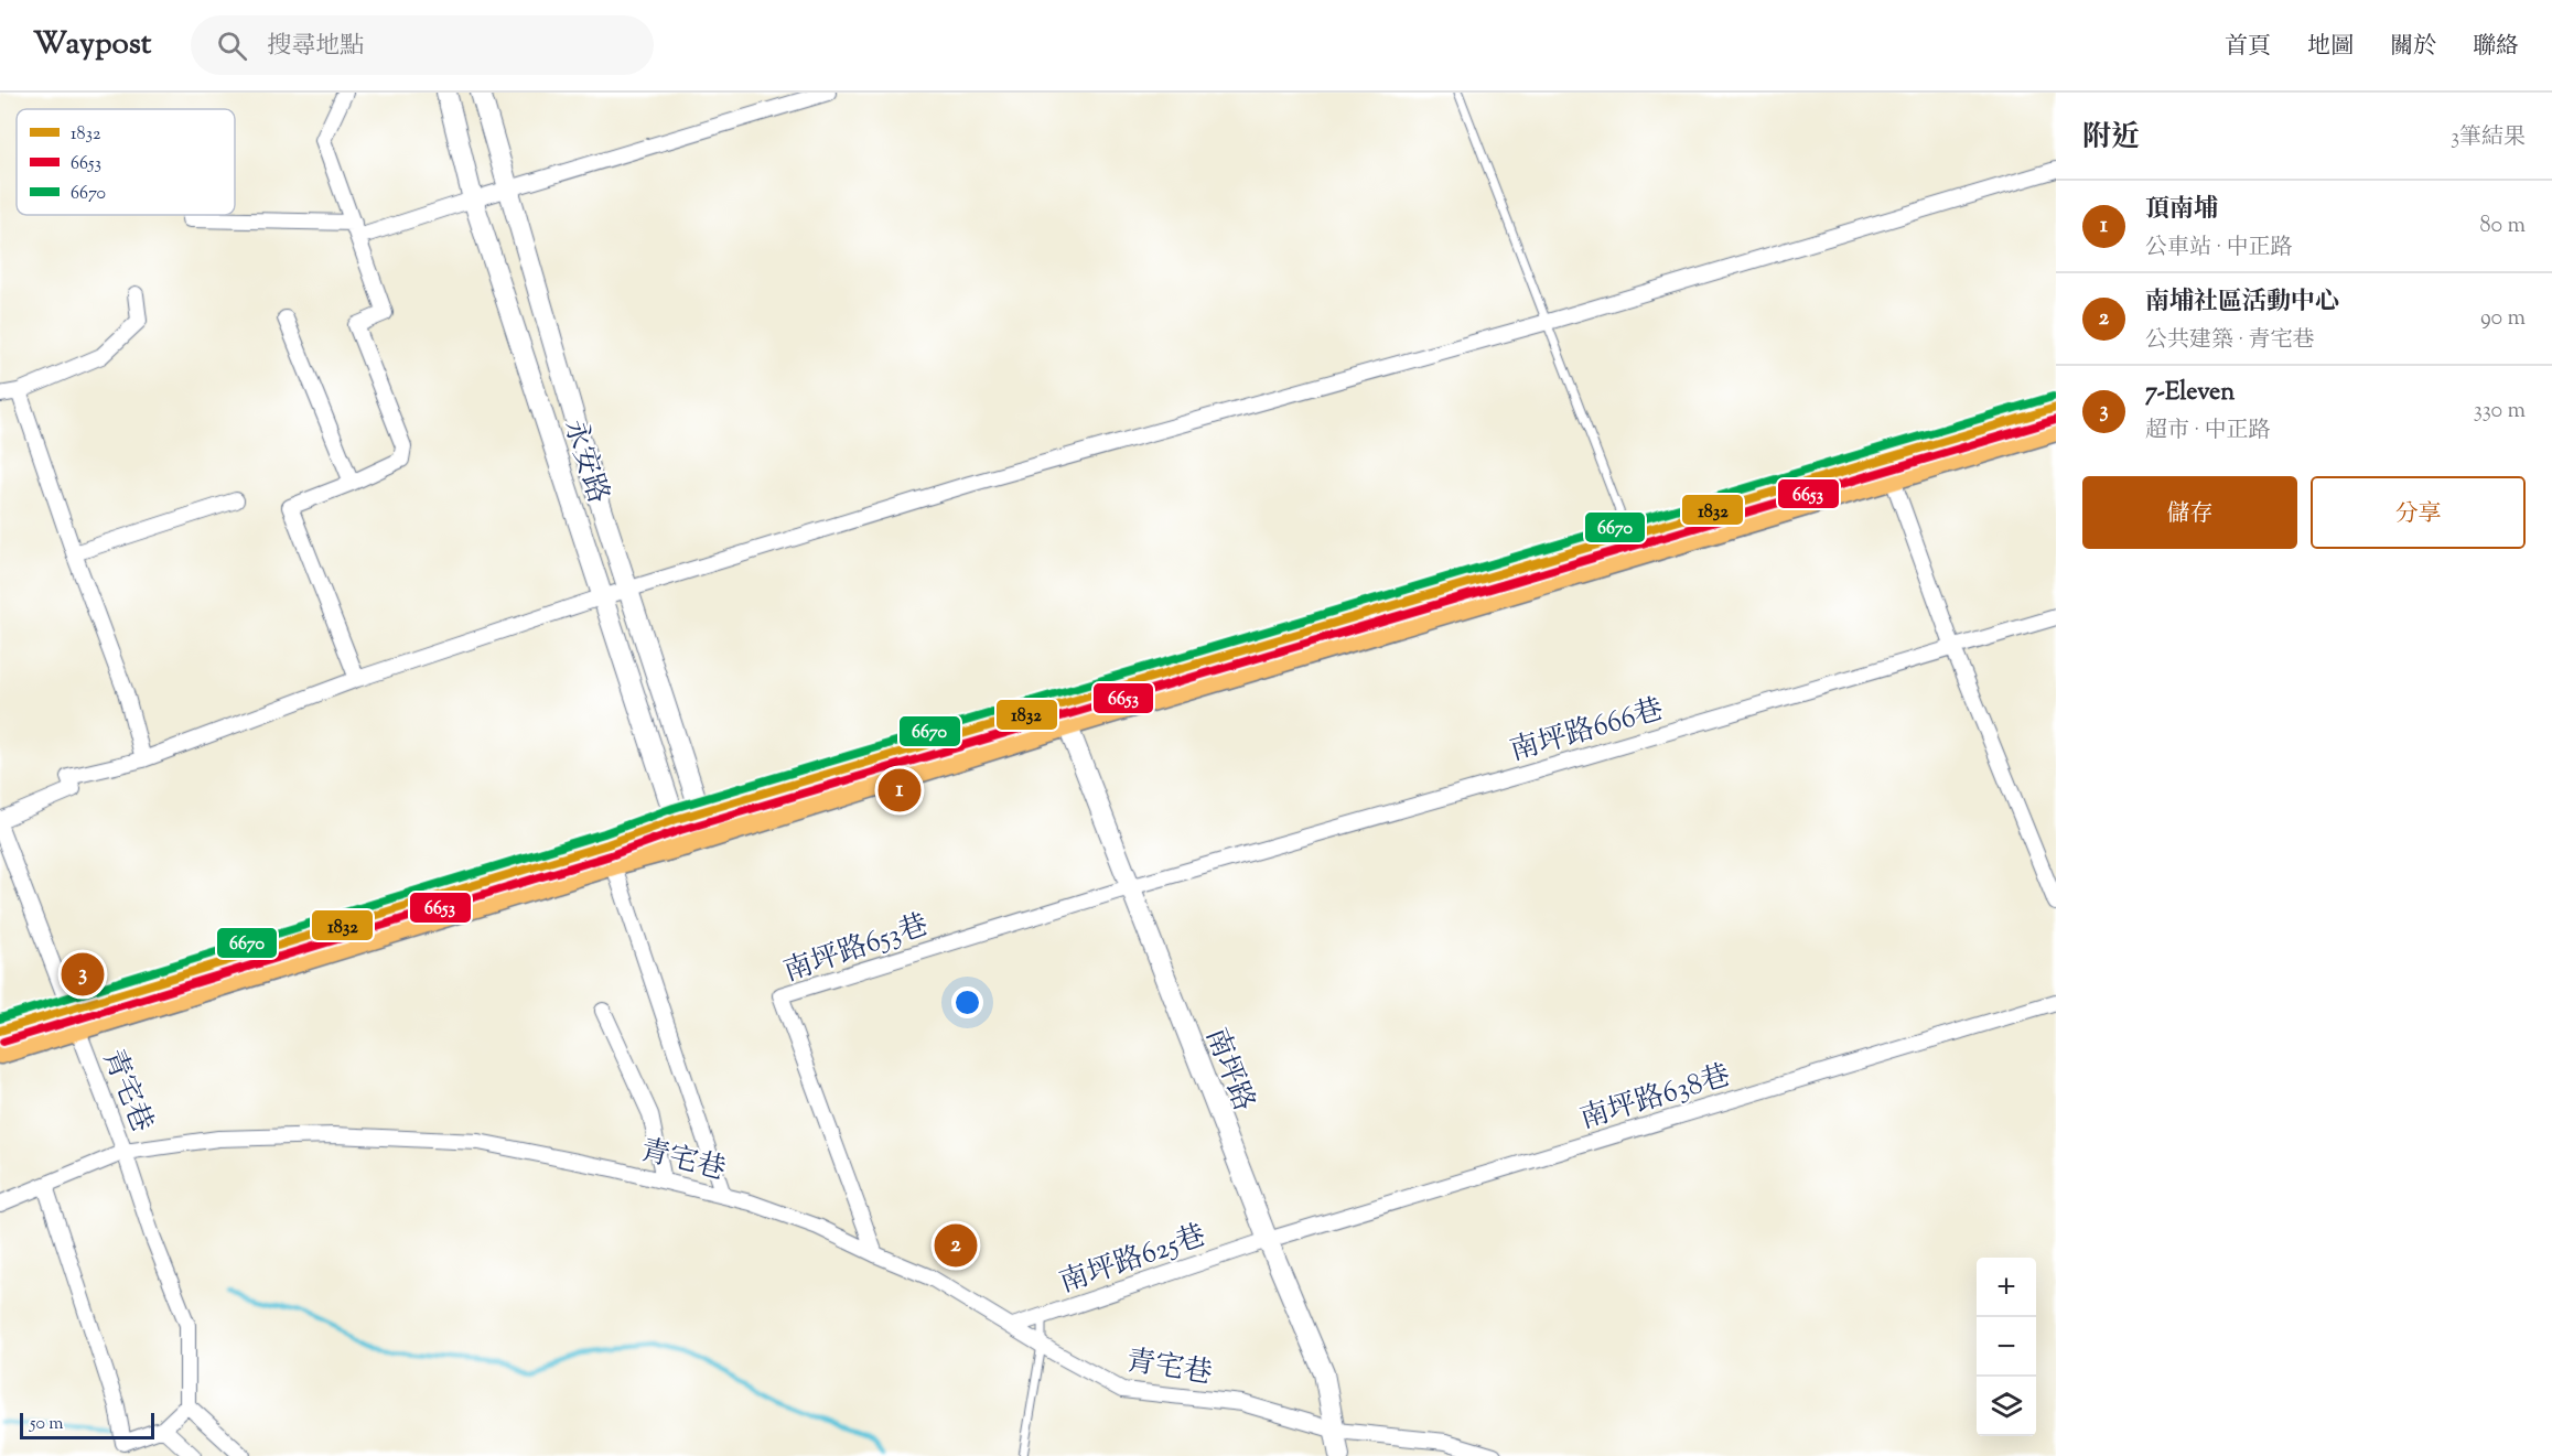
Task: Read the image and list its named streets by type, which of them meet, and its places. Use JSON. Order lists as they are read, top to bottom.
{
  "streets": {
    "street": [
      "永安路",
      "南坪路666巷",
      "南坪路653巷",
      "南坪路",
      "青宅巷",
      "南坪路638巷",
      "南坪路625巷"
    ]
  },
  "crossings": [
    ["南坪路666巷", "南坪路653巷"],
    ["南坪路666巷", "南坪路"],
    ["南坪路653巷", "南坪路"],
    ["南坪路653巷", "青宅巷"],
    ["南坪路", "青宅巷"],
    ["南坪路", "南坪路638巷"],
    ["南坪路", "南坪路625巷"],
    ["青宅巷", "南坪路625巷"],
    ["南坪路638巷", "南坪路625巷"]
  ],
  "lines": ["transit line 6670", "transit line 1832", "transit line 6653"],
  "legend": ["1832", "6653", "6670"],
  "scale_bar": "50 m",
  "page": {
    "header": "Waypost",
    "search": "搜尋地點",
    "nav": [
      "首頁",
      "地圖",
      "關於",
      "聯絡"
    ],
    "heading": ["附近", "3筆結果"],
    "list": [
      {
        "mark": "1",
        "name": "頂南埔",
        "note": "公車站 · 中正路",
        "value": "80 m"
      },
      {
        "mark": "2",
        "name": "南埔社區活動中心",
        "note": "公共建築 · 青宅巷",
        "value": "90 m"
      },
      {
        "mark": "3",
        "name": "7-Eleven",
        "note": "超市 · 中正路",
        "value": "330 m"
      }
    ],
    "buttons": ["儲存", "分享"],
    "pins": ["1", "3", "2"],
    "map_buttons": ["+", "−"],
    "scale": "50 m"
  }
}
